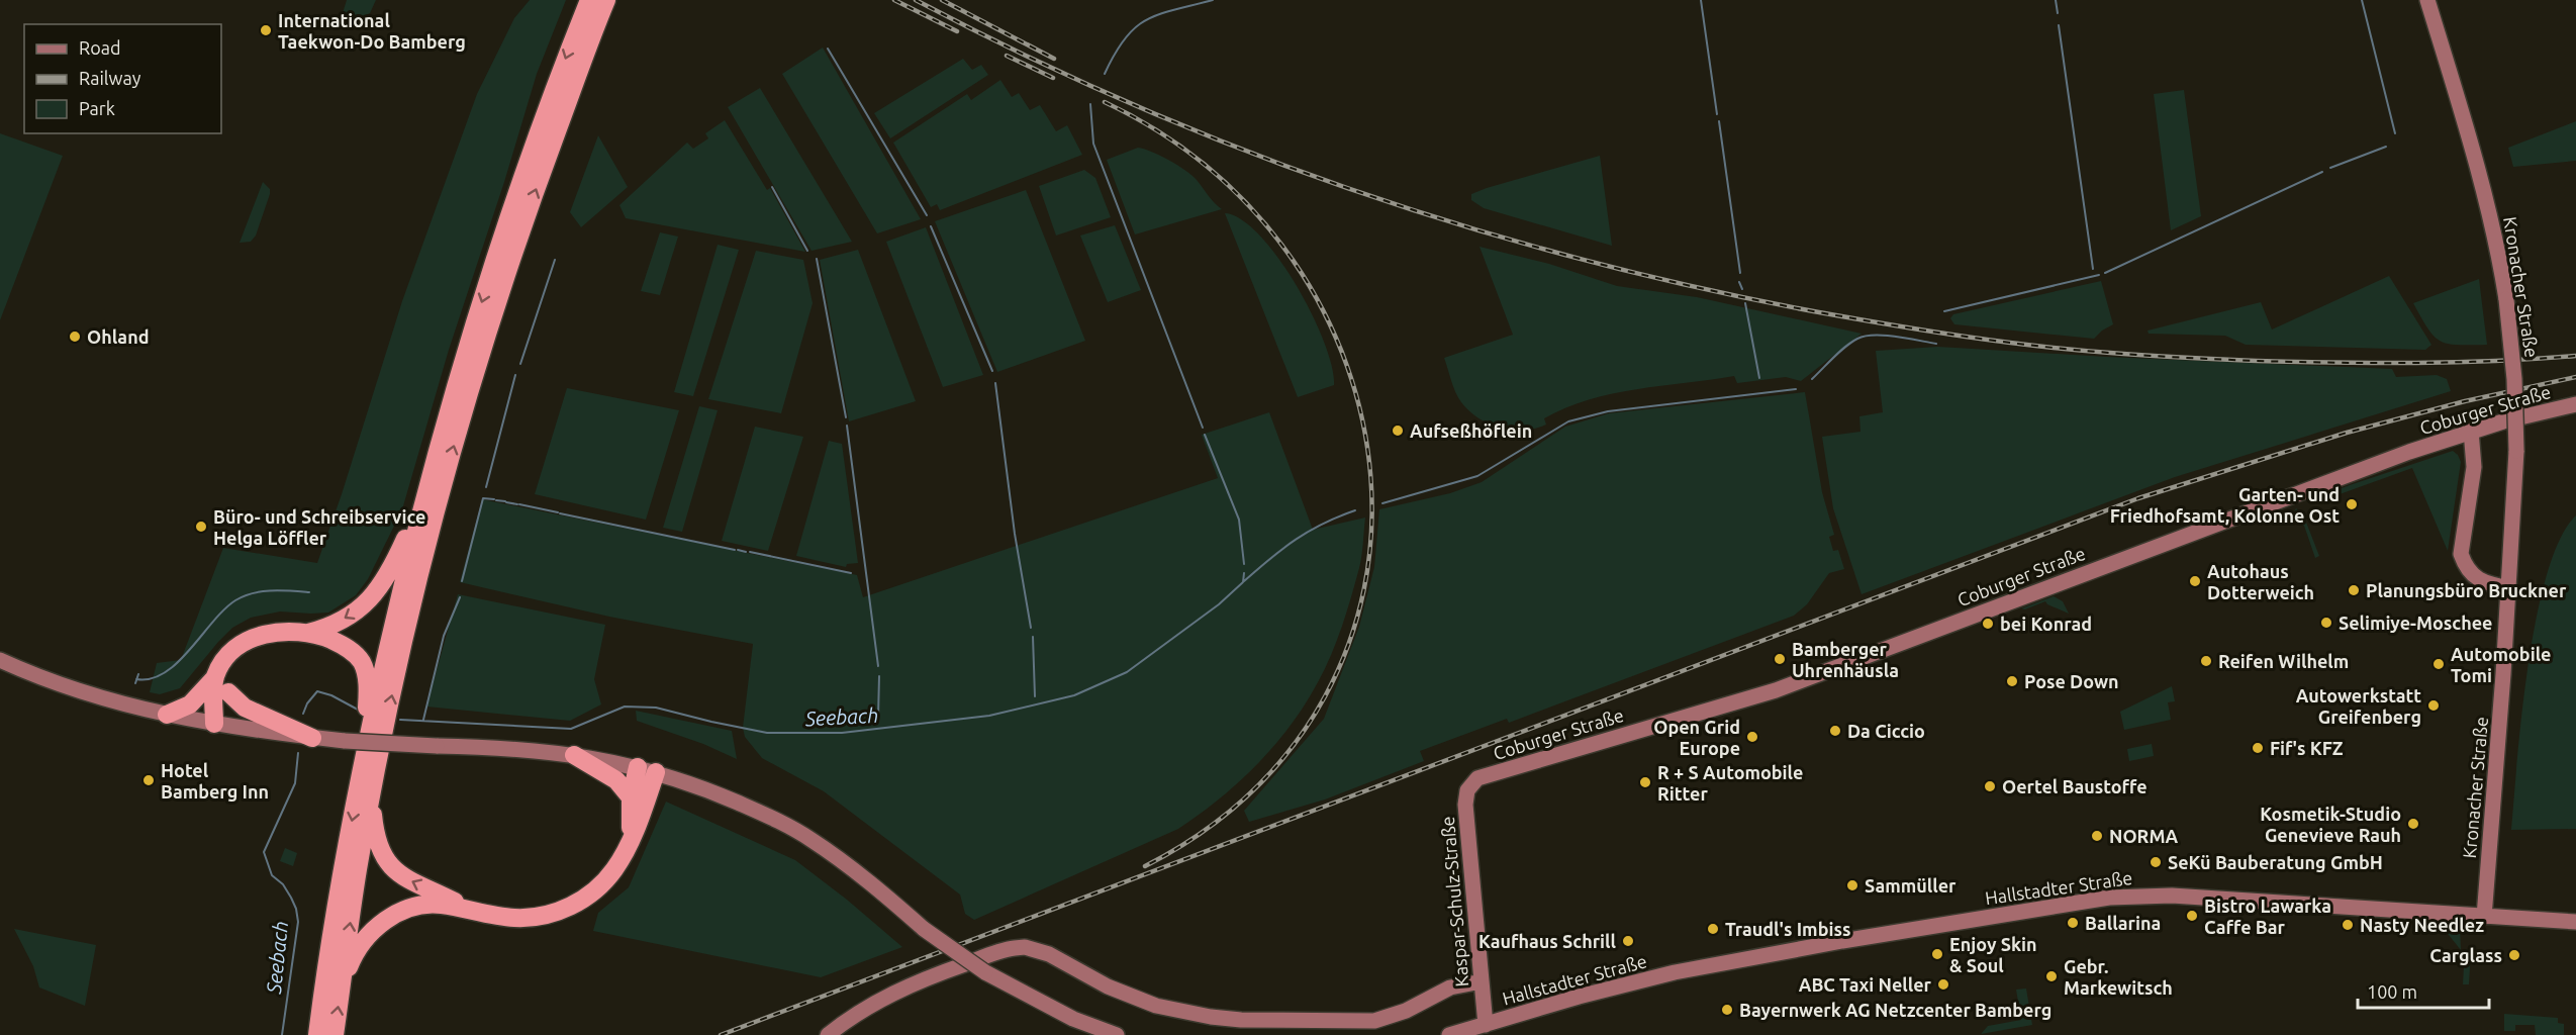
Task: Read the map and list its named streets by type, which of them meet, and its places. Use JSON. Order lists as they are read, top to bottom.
{
  "streets": {
    "street": [
      "Kronacher Straße",
      "Coburger Straße",
      "Hallstadter Straße",
      "Kaspar-Schulz-Straße"
    ]
  },
  "crossings": [
    ["Kronacher Straße", "Hallstadter Straße"],
    ["Coburger Straße", "Kaspar-Schulz-Straße"],
    ["Hallstadter Straße", "Kaspar-Schulz-Straße"]
  ],
  "water": ["Seebach"],
  "places": [
    "International Taekwon-Do Bamberg",
    "Ohland",
    "Aufseßhöflein",
    "Garten- und Friedhofsamt, Kolonne Ost",
    "Büro- und Schreibservice Helga Löffler",
    "Autohaus Dotterweich",
    "Planungsbüro Bruckner",
    "Selimiye-Moschee",
    "bei Konrad",
    "Bamberger Uhrenhäusla",
    "Reifen Wilhelm",
    "Automobile Tomi",
    "Pose Down",
    "Autowerkstatt Greifenberg",
    "Da Ciccio",
    "Open Grid Europe",
    "Fif's KFZ",
    "Hotel Bamberg Inn",
    "R + S Automobile Ritter",
    "Oertel Baustoffe",
    "Kosmetik-Studio Genevieve Rauh",
    "NORMA",
    "SeKü Bauberatung GmbH",
    "Sammüller",
    "Bistro Lawarka Caffe Bar",
    "Ballarina",
    "Nasty Needlez",
    "Traudl's Imbiss",
    "Kaufhaus Schrill",
    "Enjoy Skin & Soul",
    "Carglass",
    "Gebr. Markewitsch",
    "ABC Taxi Neller",
    "Bayernwerk AG Netzcenter Bamberg"
  ],
  "legend": ["Road", "Railway", "Park"],
  "scale_bar": "100 m"
}
